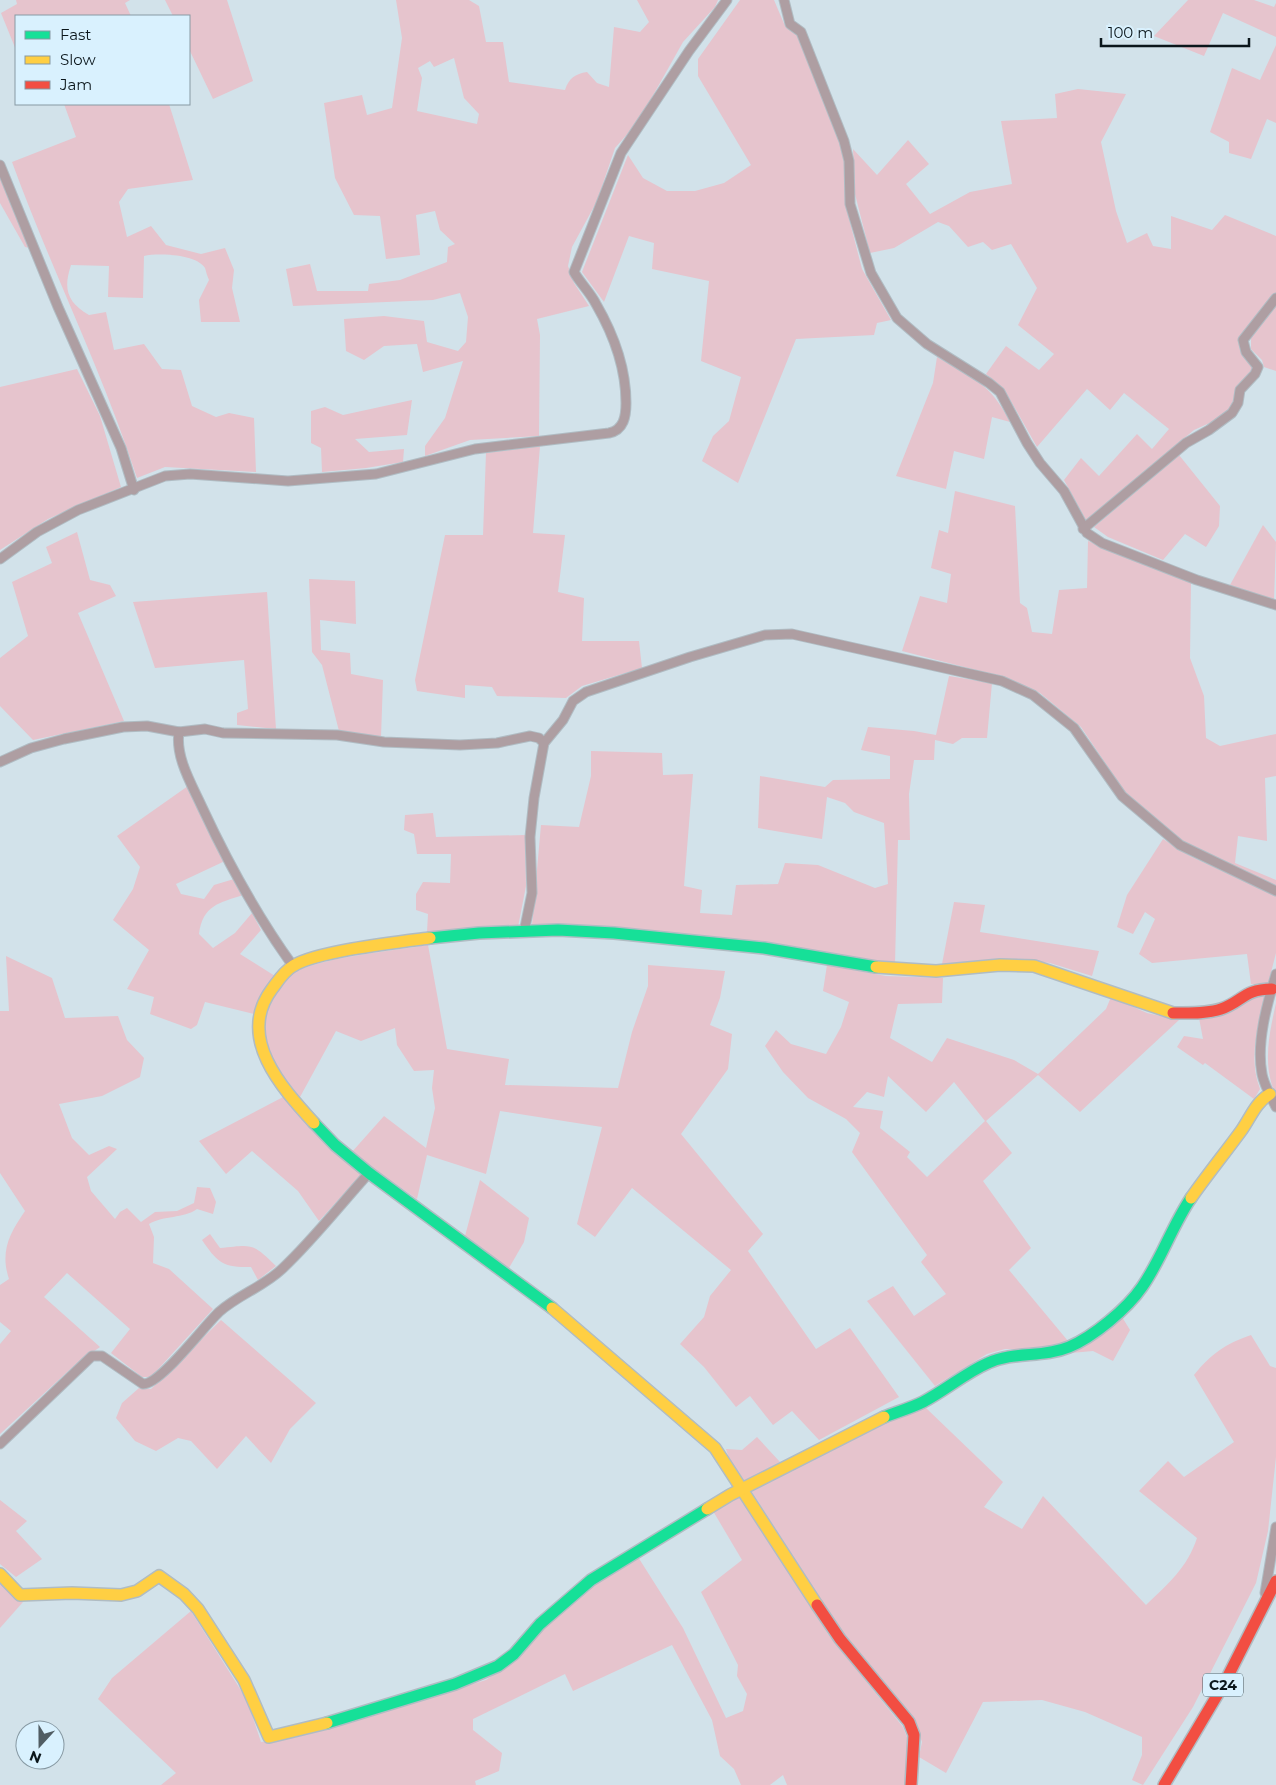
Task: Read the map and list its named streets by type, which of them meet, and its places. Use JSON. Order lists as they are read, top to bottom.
{
  "streets": {
    "street": ["C24"]
  },
  "legend": ["Fast", "Slow", "Jam"],
  "scale_bar": "100 m",
  "north": "bottom"
}
